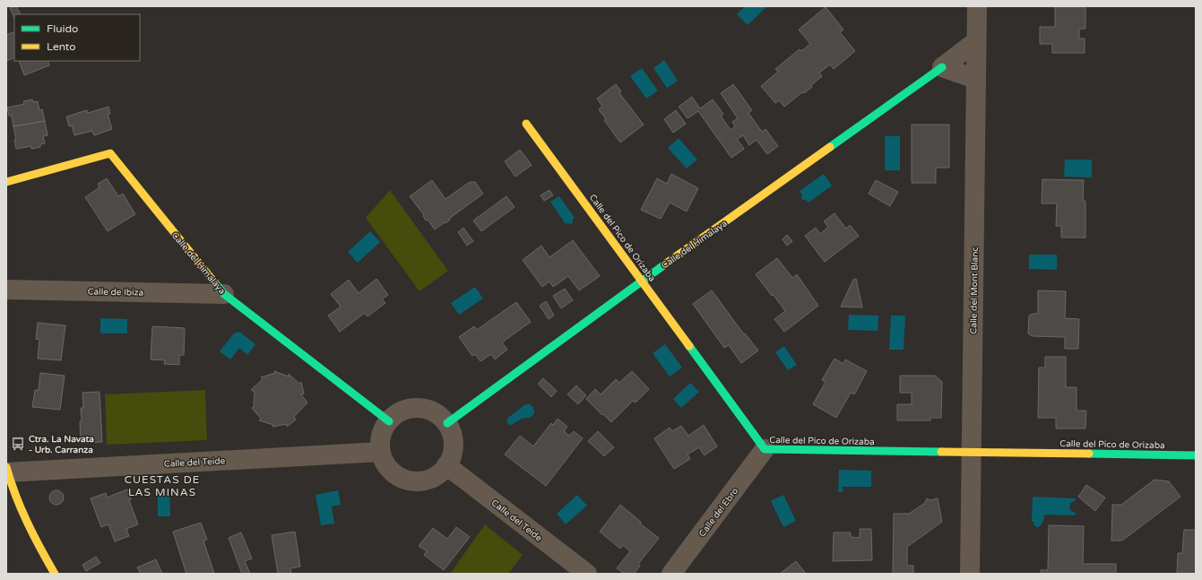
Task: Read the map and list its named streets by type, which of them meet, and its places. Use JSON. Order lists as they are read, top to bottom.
{
  "streets": {
    "street": [
      "Calle del Pico de Orizaba",
      "Calle del Himalaya",
      "Calle del Mont Blanc",
      "Calle de Ibiza",
      "Calle del Teide",
      "Calle del Ebro"
    ]
  },
  "crossings": [
    ["Calle del Pico de Orizaba", "Calle del Himalaya"],
    ["Calle del Pico de Orizaba", "Calle del Mont Blanc"],
    ["Calle del Pico de Orizaba", "Calle del Ebro"],
    ["Calle del Himalaya", "Calle del Mont Blanc"],
    ["Calle del Himalaya", "Calle de Ibiza"],
    ["Calle del Himalaya", "Calle del Teide"]
  ],
  "districts": ["CUESTAS DE LAS MINAS"],
  "places": {
    "bus stop": ["Ctra. La Navata - Urb. Carranza"]
  },
  "legend": ["Fluido", "Lento"]
}
